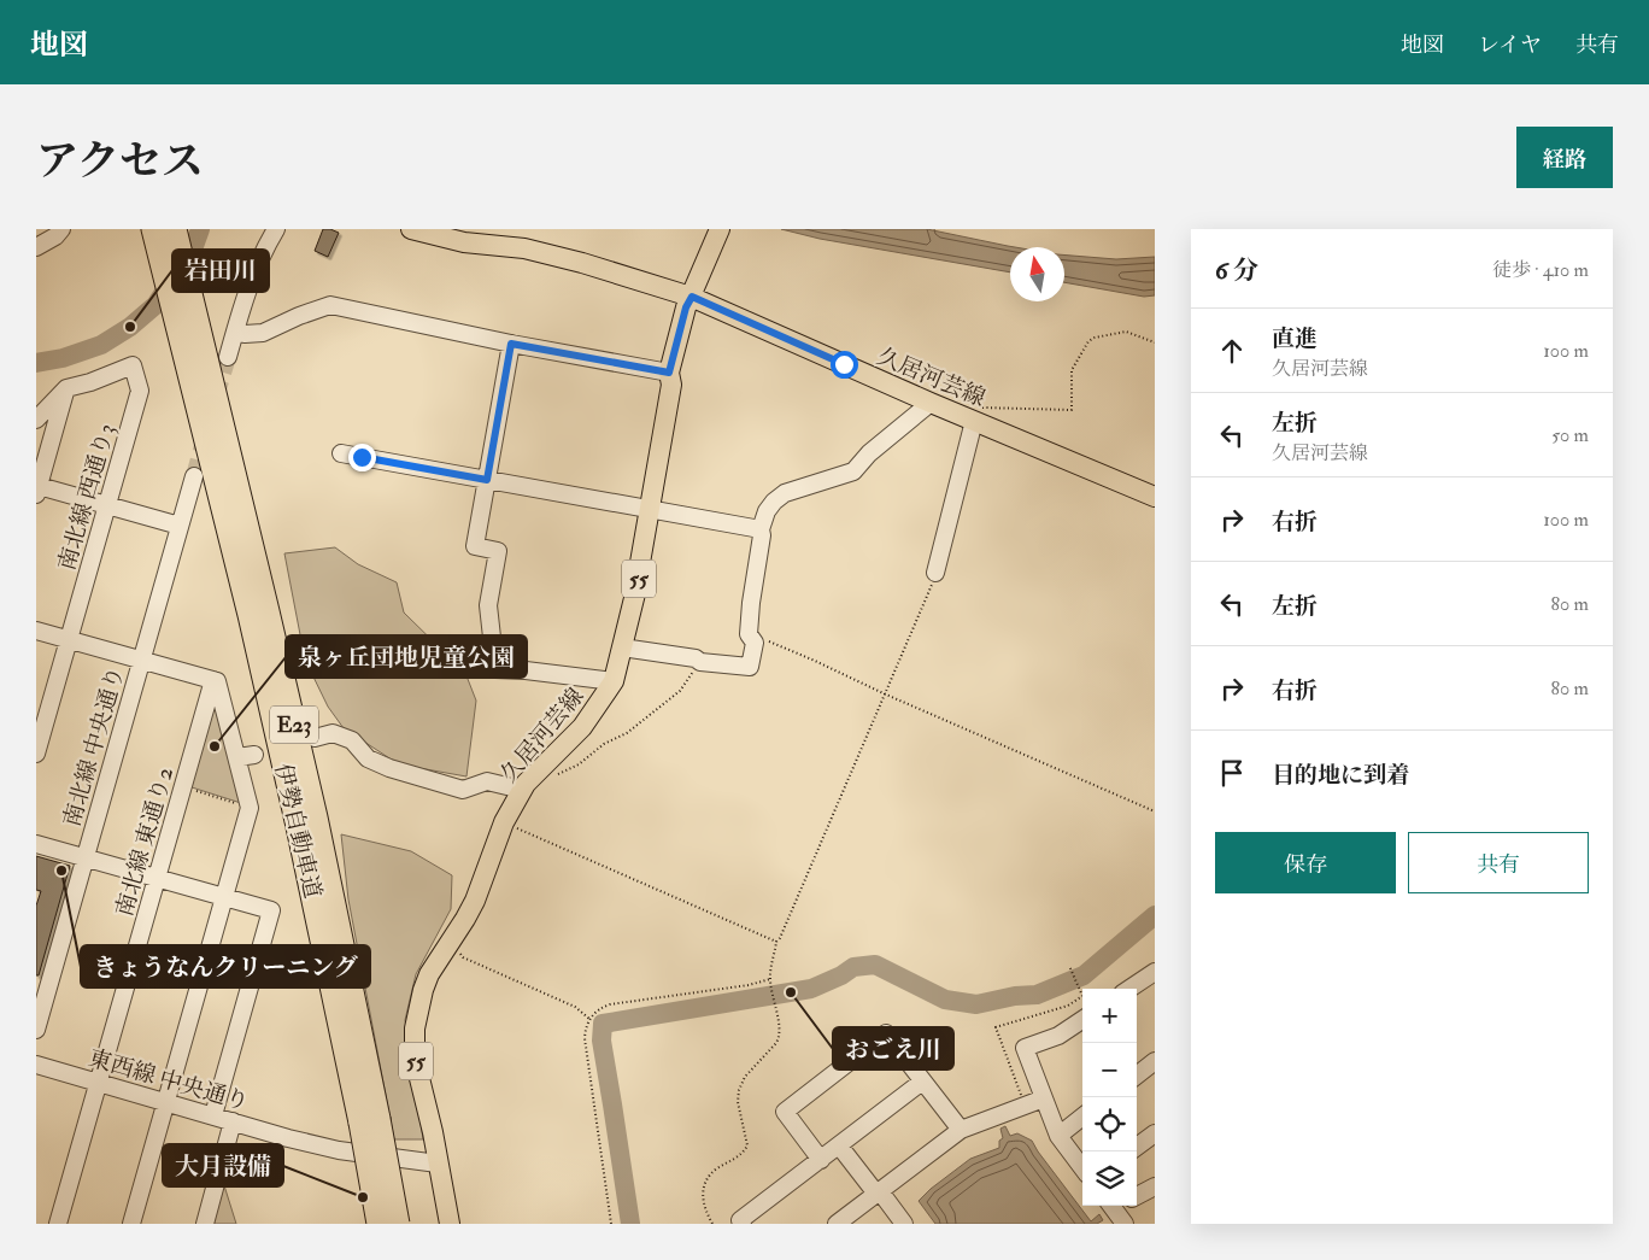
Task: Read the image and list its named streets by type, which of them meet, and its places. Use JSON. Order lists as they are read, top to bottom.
{
  "streets": {
    "highway": ["E23", "伊勢自動車道"],
    "main road": ["久居河芸線", "55"],
    "street": [
      "南北線 西通り3",
      "南北線 中央通り",
      "南北線 東通り2",
      "東西線 中央通り"
    ]
  },
  "crossings": [
    ["久居河芸線", "東西線 中央通り"],
    ["南北線 東通り2", "東西線 中央通り"]
  ],
  "places": [
    "岩田川",
    "泉ヶ丘団地児童公園",
    "きょうなんクリーニング",
    "おごえ川",
    "大月設備"
  ],
  "north": "top",
  "page": {
    "header": "地図",
    "nav": ["地図", "レイヤ", "共有"],
    "title": "アクセス",
    "buttons": [
      "経路",
      ["保存", "共有"]
    ],
    "heading": ["6 分", "徒歩 · 410 m"],
    "list": [
      ["直進", "久居河芸線", "100 m"],
      ["左折", "久居河芸線", "50 m"],
      ["右折", "100 m"],
      ["左折", "80 m"],
      ["右折", "80 m"],
      "目的地に到着"
    ],
    "map_buttons": ["+", "−"]
  }
}
